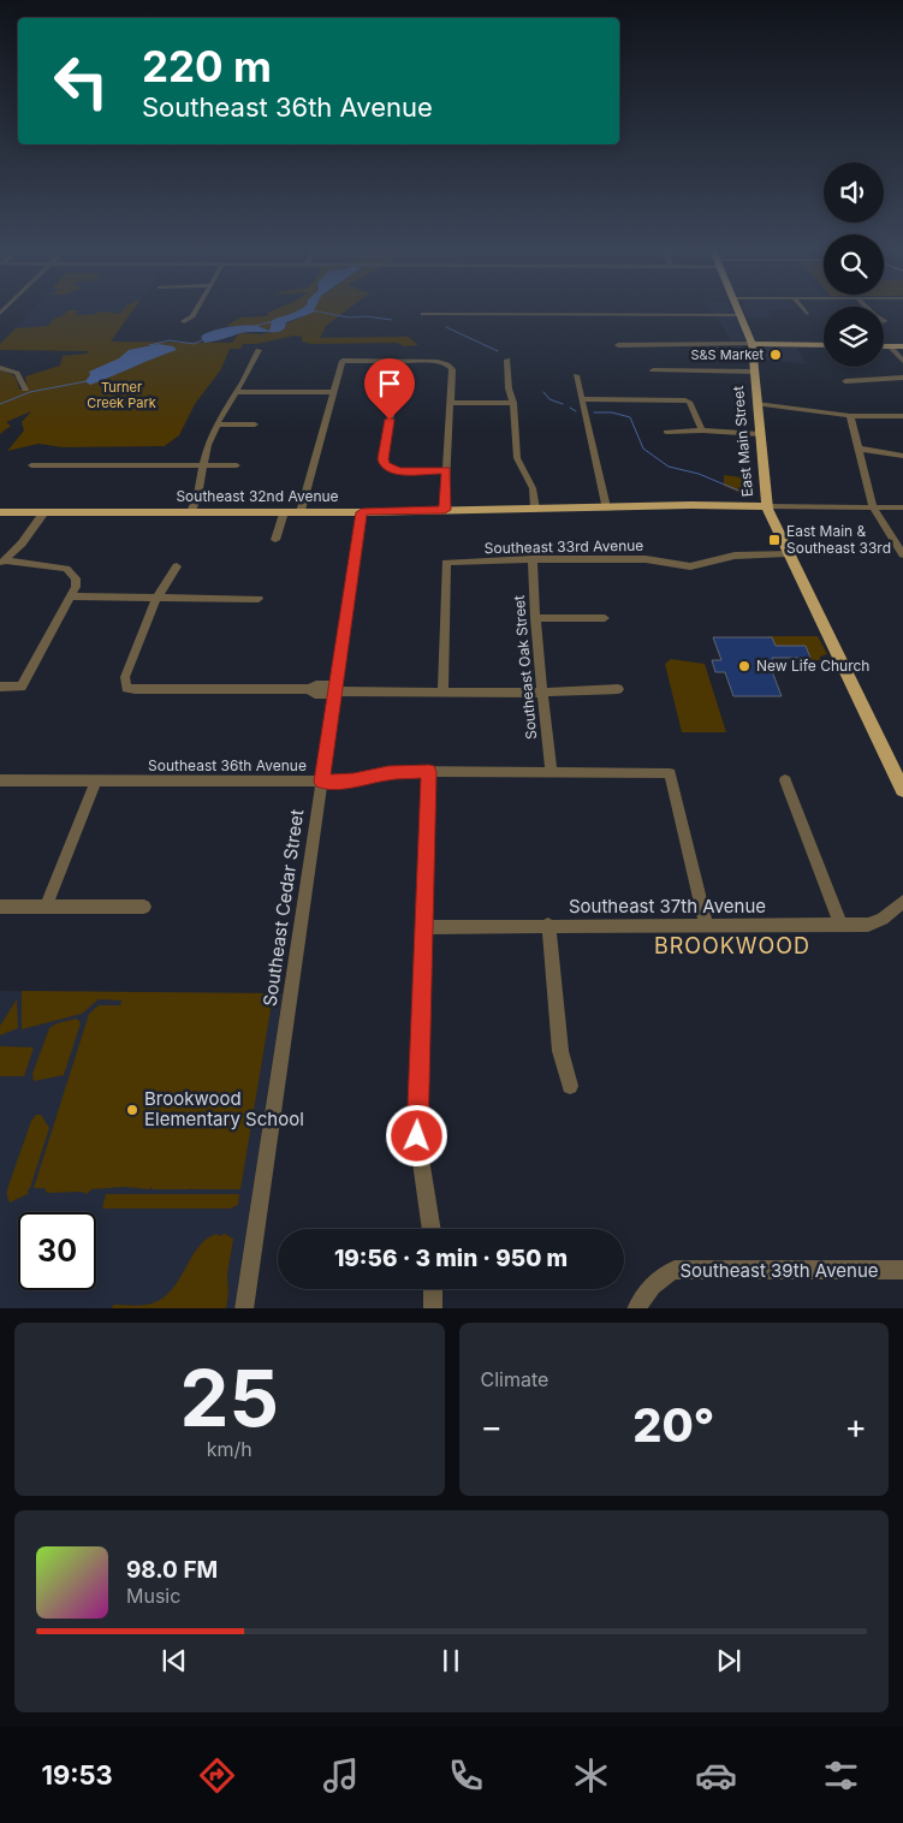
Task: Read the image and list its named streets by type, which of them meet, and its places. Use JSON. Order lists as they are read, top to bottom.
{
  "streets": {
    "main road": ["East Main Street", "Southeast 32nd Avenue"],
    "street": [
      "Southeast 33rd Avenue",
      "Southeast Oak Street",
      "Southeast 36th Avenue",
      "Southeast 37th Avenue",
      "Southeast Cedar Street",
      "Southeast 39th Avenue"
    ]
  },
  "crossings": [
    ["East Main Street", "Southeast 32nd Avenue"],
    ["East Main Street", "Southeast 33rd Avenue"],
    ["Southeast 32nd Avenue", "Southeast Cedar Street"],
    ["Southeast 33rd Avenue", "Southeast Oak Street"],
    ["Southeast Oak Street", "Southeast 36th Avenue"],
    ["Southeast 36th Avenue", "Southeast 37th Avenue"],
    ["Southeast 36th Avenue", "Southeast Cedar Street"]
  ],
  "districts": ["BROOKWOOD"],
  "parks": ["Turner Creek Park"],
  "places": {
    "other": ["S&S Market", "New Life Church", "Brookwood Elementary School"],
    "transit": ["East Main & Southeast 33rd"]
  },
  "page": {
    "turn": ["220 m", "Southeast 36th Avenue"],
    "limit": "30",
    "trip": "19:56 · 3 min · 950 m",
    "tile": [
      ["25", "km/h"],
      "Climate"
    ],
    "heat": ["−", "20°", "+"],
    "song": ["98.0 FM", "Music"],
    "tabs": "19:53"
  }
}
